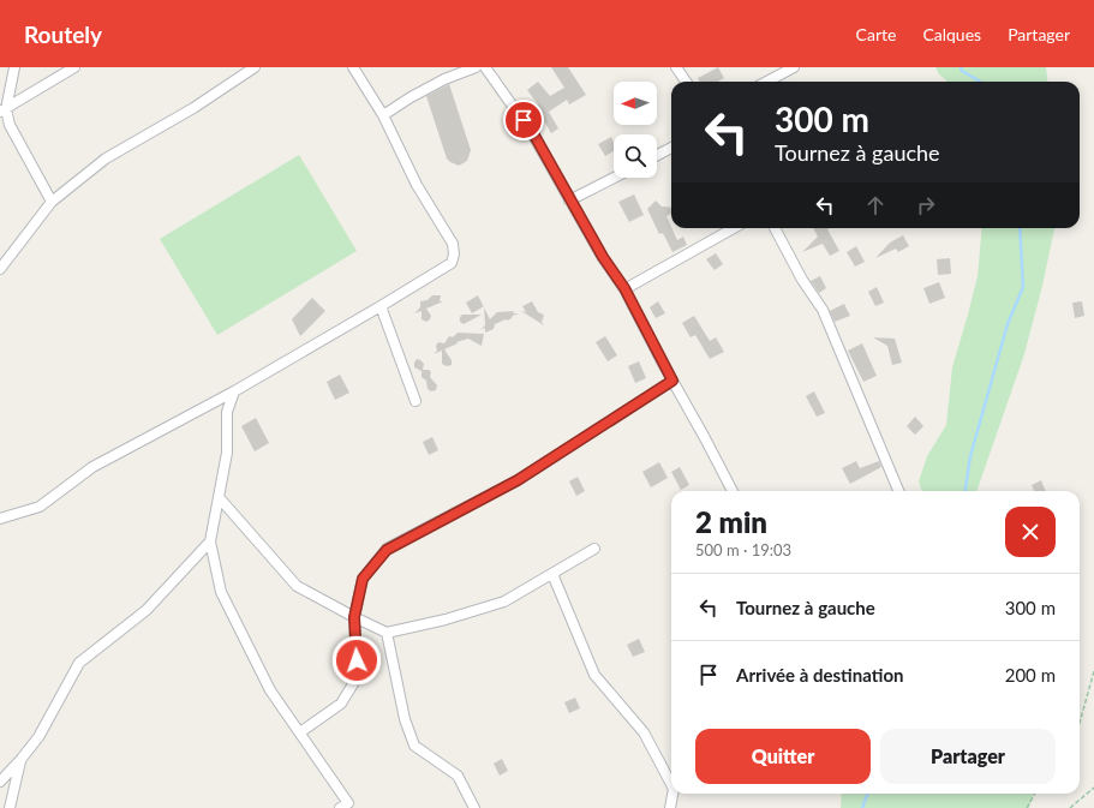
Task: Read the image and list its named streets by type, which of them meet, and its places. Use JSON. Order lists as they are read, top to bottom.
{
  "north": "left",
  "page": {
    "header": "Routely",
    "nav": ["Carte", "Calques", "Partager"],
    "turn": ["300 m", "Tournez à gauche"],
    "heading": ["2 min", "500 m · 19:03"],
    "list": [
      {
        "name": "Tournez à gauche",
        "value": "300 m"
      },
      {
        "name": "Arrivée à destination",
        "value": "200 m"
      }
    ],
    "buttons": ["Quitter", "Partager"]
  }
}
